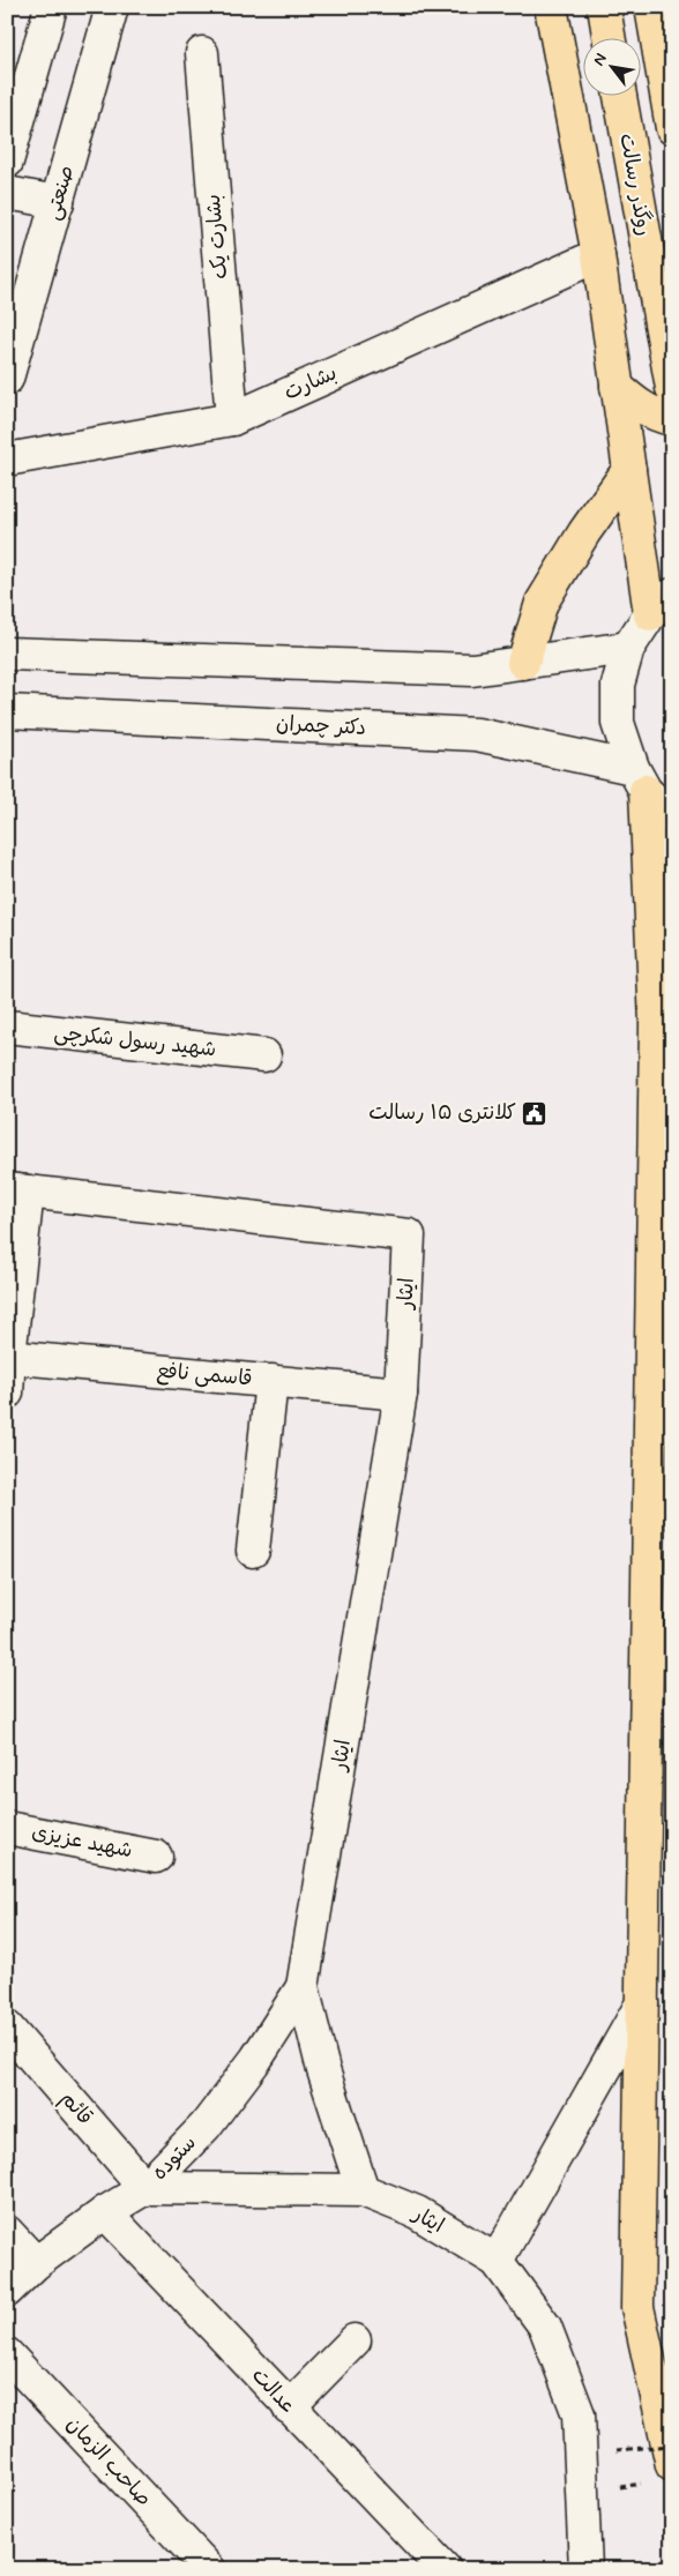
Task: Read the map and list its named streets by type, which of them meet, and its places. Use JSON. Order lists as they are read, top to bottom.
{
  "streets": {
    "highway": ["روگذر رسالت"],
    "street": [
      "صنعتی",
      "بشارت یک",
      "بشارت",
      "دکتر چمران",
      "شهید رسول شکرچی",
      "ایثار",
      "قاسمی نافع",
      "شهید عزیزی",
      "قائم",
      "ستوده",
      "عدالت",
      "صاحب الزمان"
    ]
  },
  "crossings": [
    ["بشارت یک", "بشارت"],
    ["ایثار", "قاسمی نافع"],
    ["ایثار", "ستوده"],
    ["قائم", "ستوده"],
    ["ستوده", "عدالت"]
  ],
  "places": {
    "public building": ["کلانتری ۱۵ رسالت"]
  },
  "north": "top left"
}
